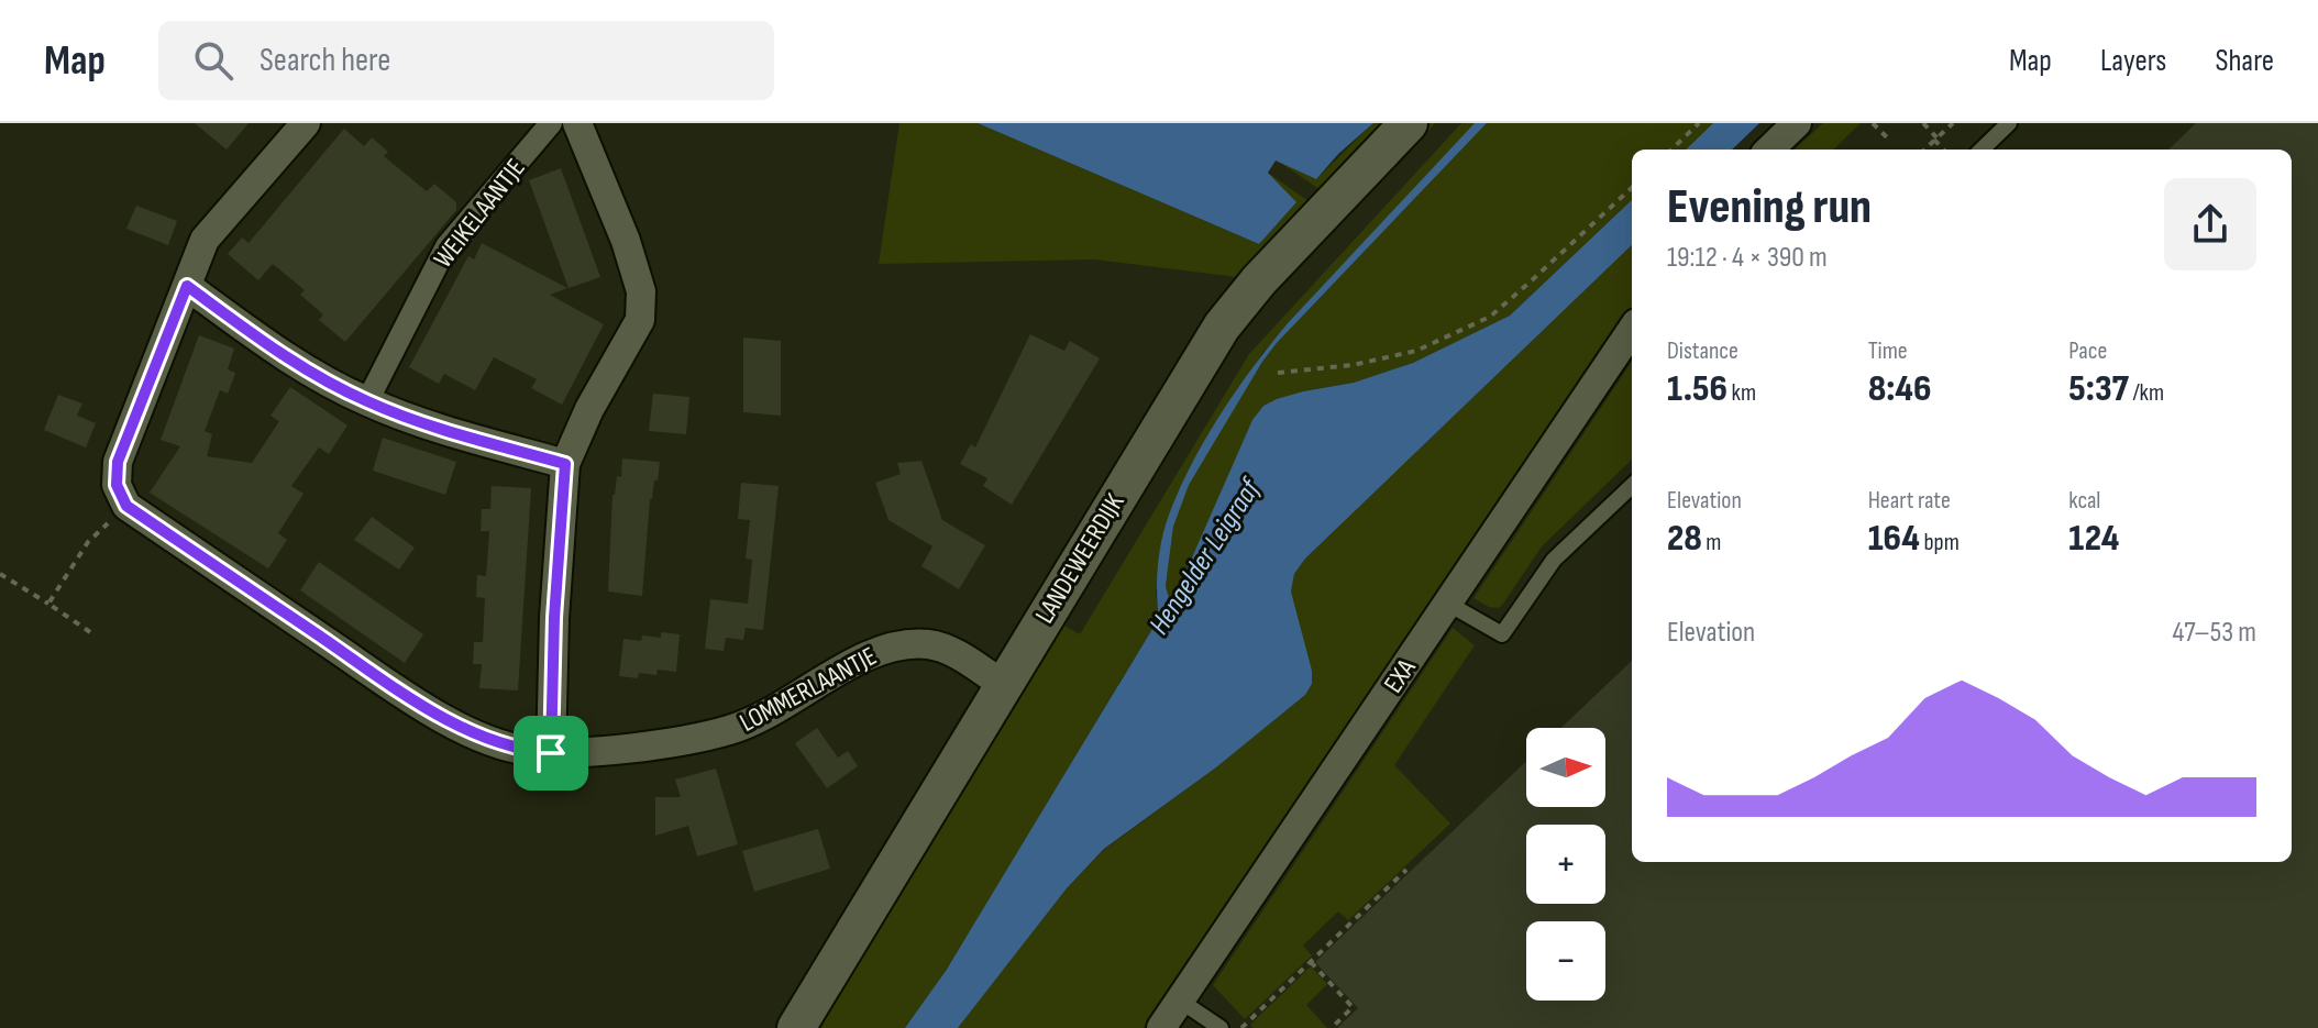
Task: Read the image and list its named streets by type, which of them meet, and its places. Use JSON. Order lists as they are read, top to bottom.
{
  "streets": {
    "street": [
      "WEIKELAANTJE",
      "LANDEWEERDIJK",
      "EXA",
      "LOMMERLAANTJE"
    ]
  },
  "crossings": [
    ["LANDEWEERDIJK", "LOMMERLAANTJE"]
  ],
  "water": ["Hengelder Leigraaf"],
  "north": "right",
  "page": {
    "header": "Map",
    "search": "Search here",
    "nav": ["Map", "Layers", "Share"],
    "heading": ["Evening run", "19:12 · 4 × 390 m"],
    "stats": [
      ["Distance", "1.56 km"],
      ["Time", "8:46"],
      ["Pace", "5:37 /km"],
      ["Elevation", "28 m"],
      ["Heart rate", "164 bpm"],
      ["kcal", "124"]
    ],
    "chart": ["Elevation", "47–53 m"],
    "map_buttons": ["+", "−"]
  }
}
